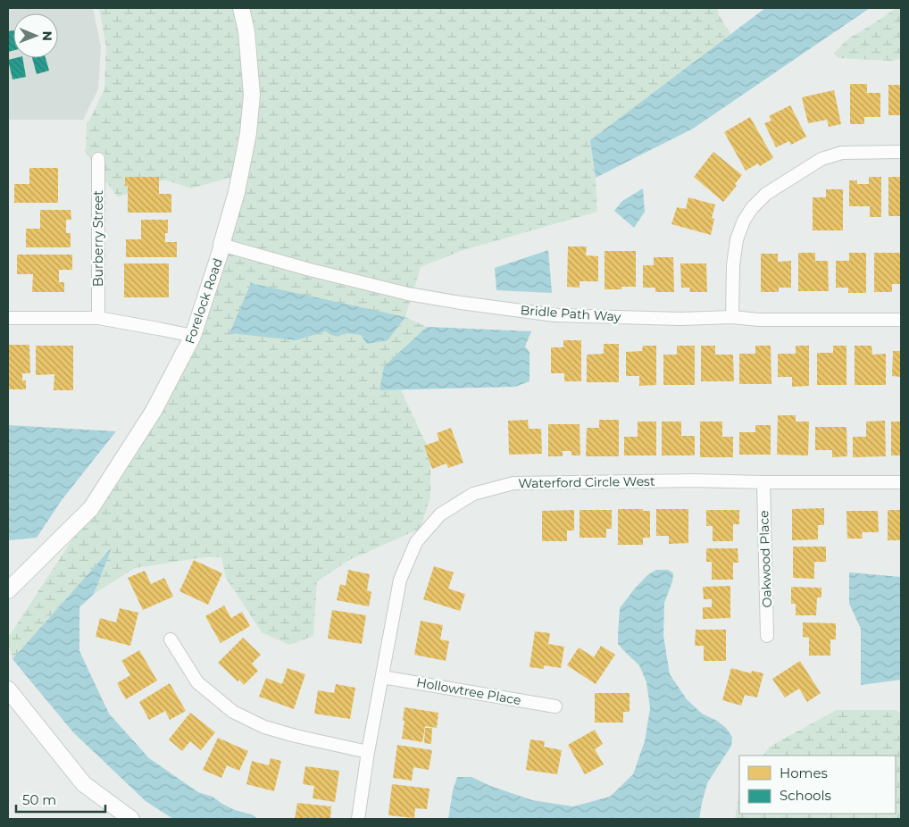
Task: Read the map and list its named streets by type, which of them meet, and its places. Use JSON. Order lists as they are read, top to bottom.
{
  "streets": {
    "street": [
      "Burberry Street",
      "Forelock Road",
      "Bridle Path Way",
      "Waterford Circle West",
      "Oakwood Place",
      "Hollowtree Place"
    ]
  },
  "crossings": [
    ["Forelock Road", "Bridle Path Way"],
    ["Waterford Circle West", "Oakwood Place"],
    ["Waterford Circle West", "Hollowtree Place"]
  ],
  "legend": ["Homes", "Schools"],
  "scale_bar": "50 m",
  "north": "right"
}
